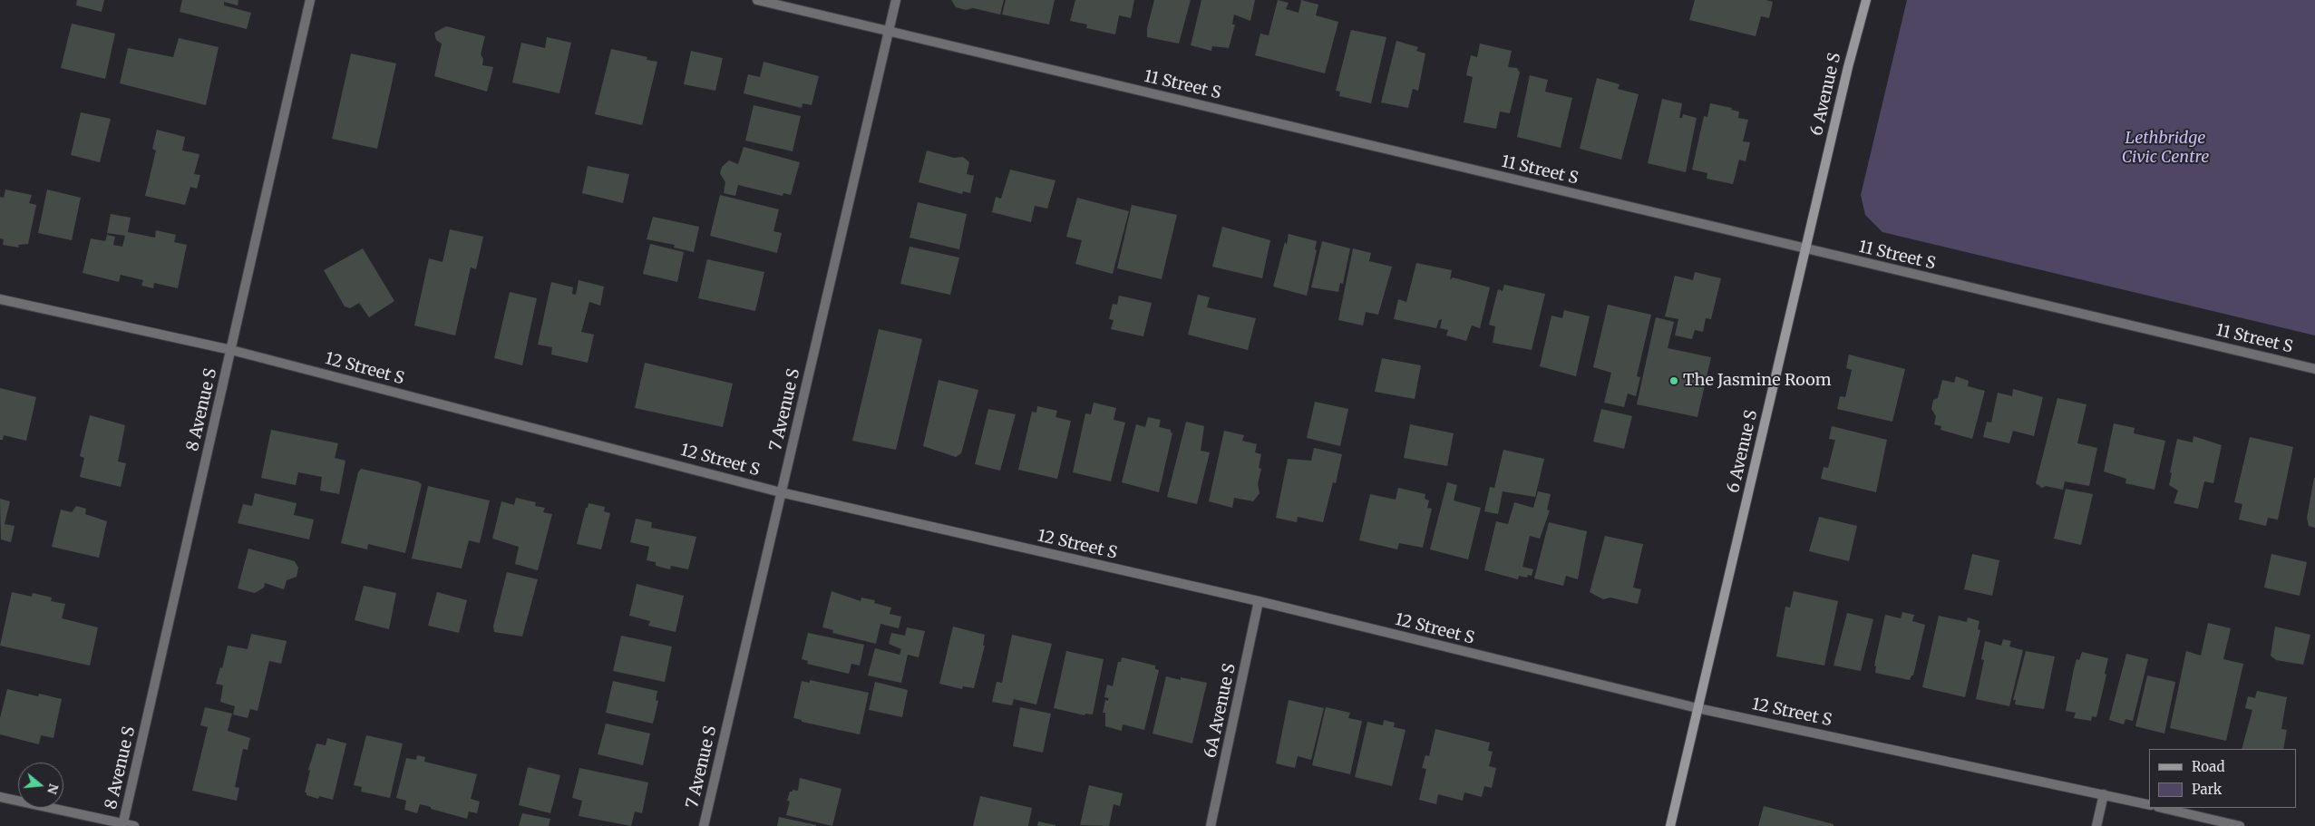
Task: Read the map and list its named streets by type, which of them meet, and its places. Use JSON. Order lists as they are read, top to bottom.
{
  "streets": {
    "main road": ["6 Avenue S"],
    "street": [
      "11 Street S",
      "12 Street S",
      "8 Avenue S",
      "7 Avenue S",
      "6A Avenue S"
    ]
  },
  "crossings": [
    ["11 Street S", "6 Avenue S"],
    ["11 Street S", "7 Avenue S"],
    ["6 Avenue S", "12 Street S"],
    ["12 Street S", "8 Avenue S"],
    ["12 Street S", "7 Avenue S"],
    ["12 Street S", "6A Avenue S"]
  ],
  "parks": ["Lethbridge Civic Centre"],
  "places": ["The Jasmine Room"],
  "legend": ["Road", "Park"],
  "north": "right"
}
